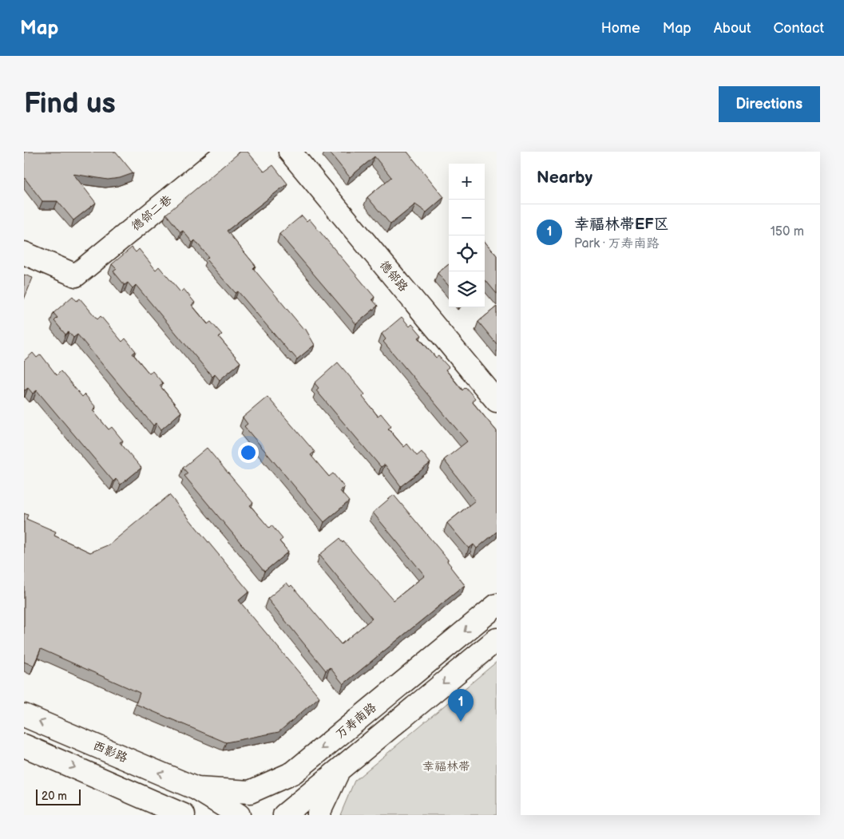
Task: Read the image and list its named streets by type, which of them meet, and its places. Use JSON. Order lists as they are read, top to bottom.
{
  "streets": {
    "main road": [
      "德邻二巷",
      "德邻路",
      "万寿南路",
      "西影路"
    ]
  },
  "crossings": [
    ["万寿南路", "西影路"]
  ],
  "parks": ["幸福林带"],
  "scale_bar": "20 m",
  "page": {
    "header": "Map",
    "nav": [
      "Home",
      "Map",
      "About",
      "Contact"
    ],
    "buttons": "Directions",
    "title": "Find us",
    "heading": "Nearby",
    "map_buttons": ["+", "−"],
    "list": [
      {
        "mark": "1",
        "name": "幸福林带EF区",
        "note": "Park · 万寿南路",
        "value": "150 m"
      }
    ],
    "pins": "1",
    "scale": "20 m"
  }
}
